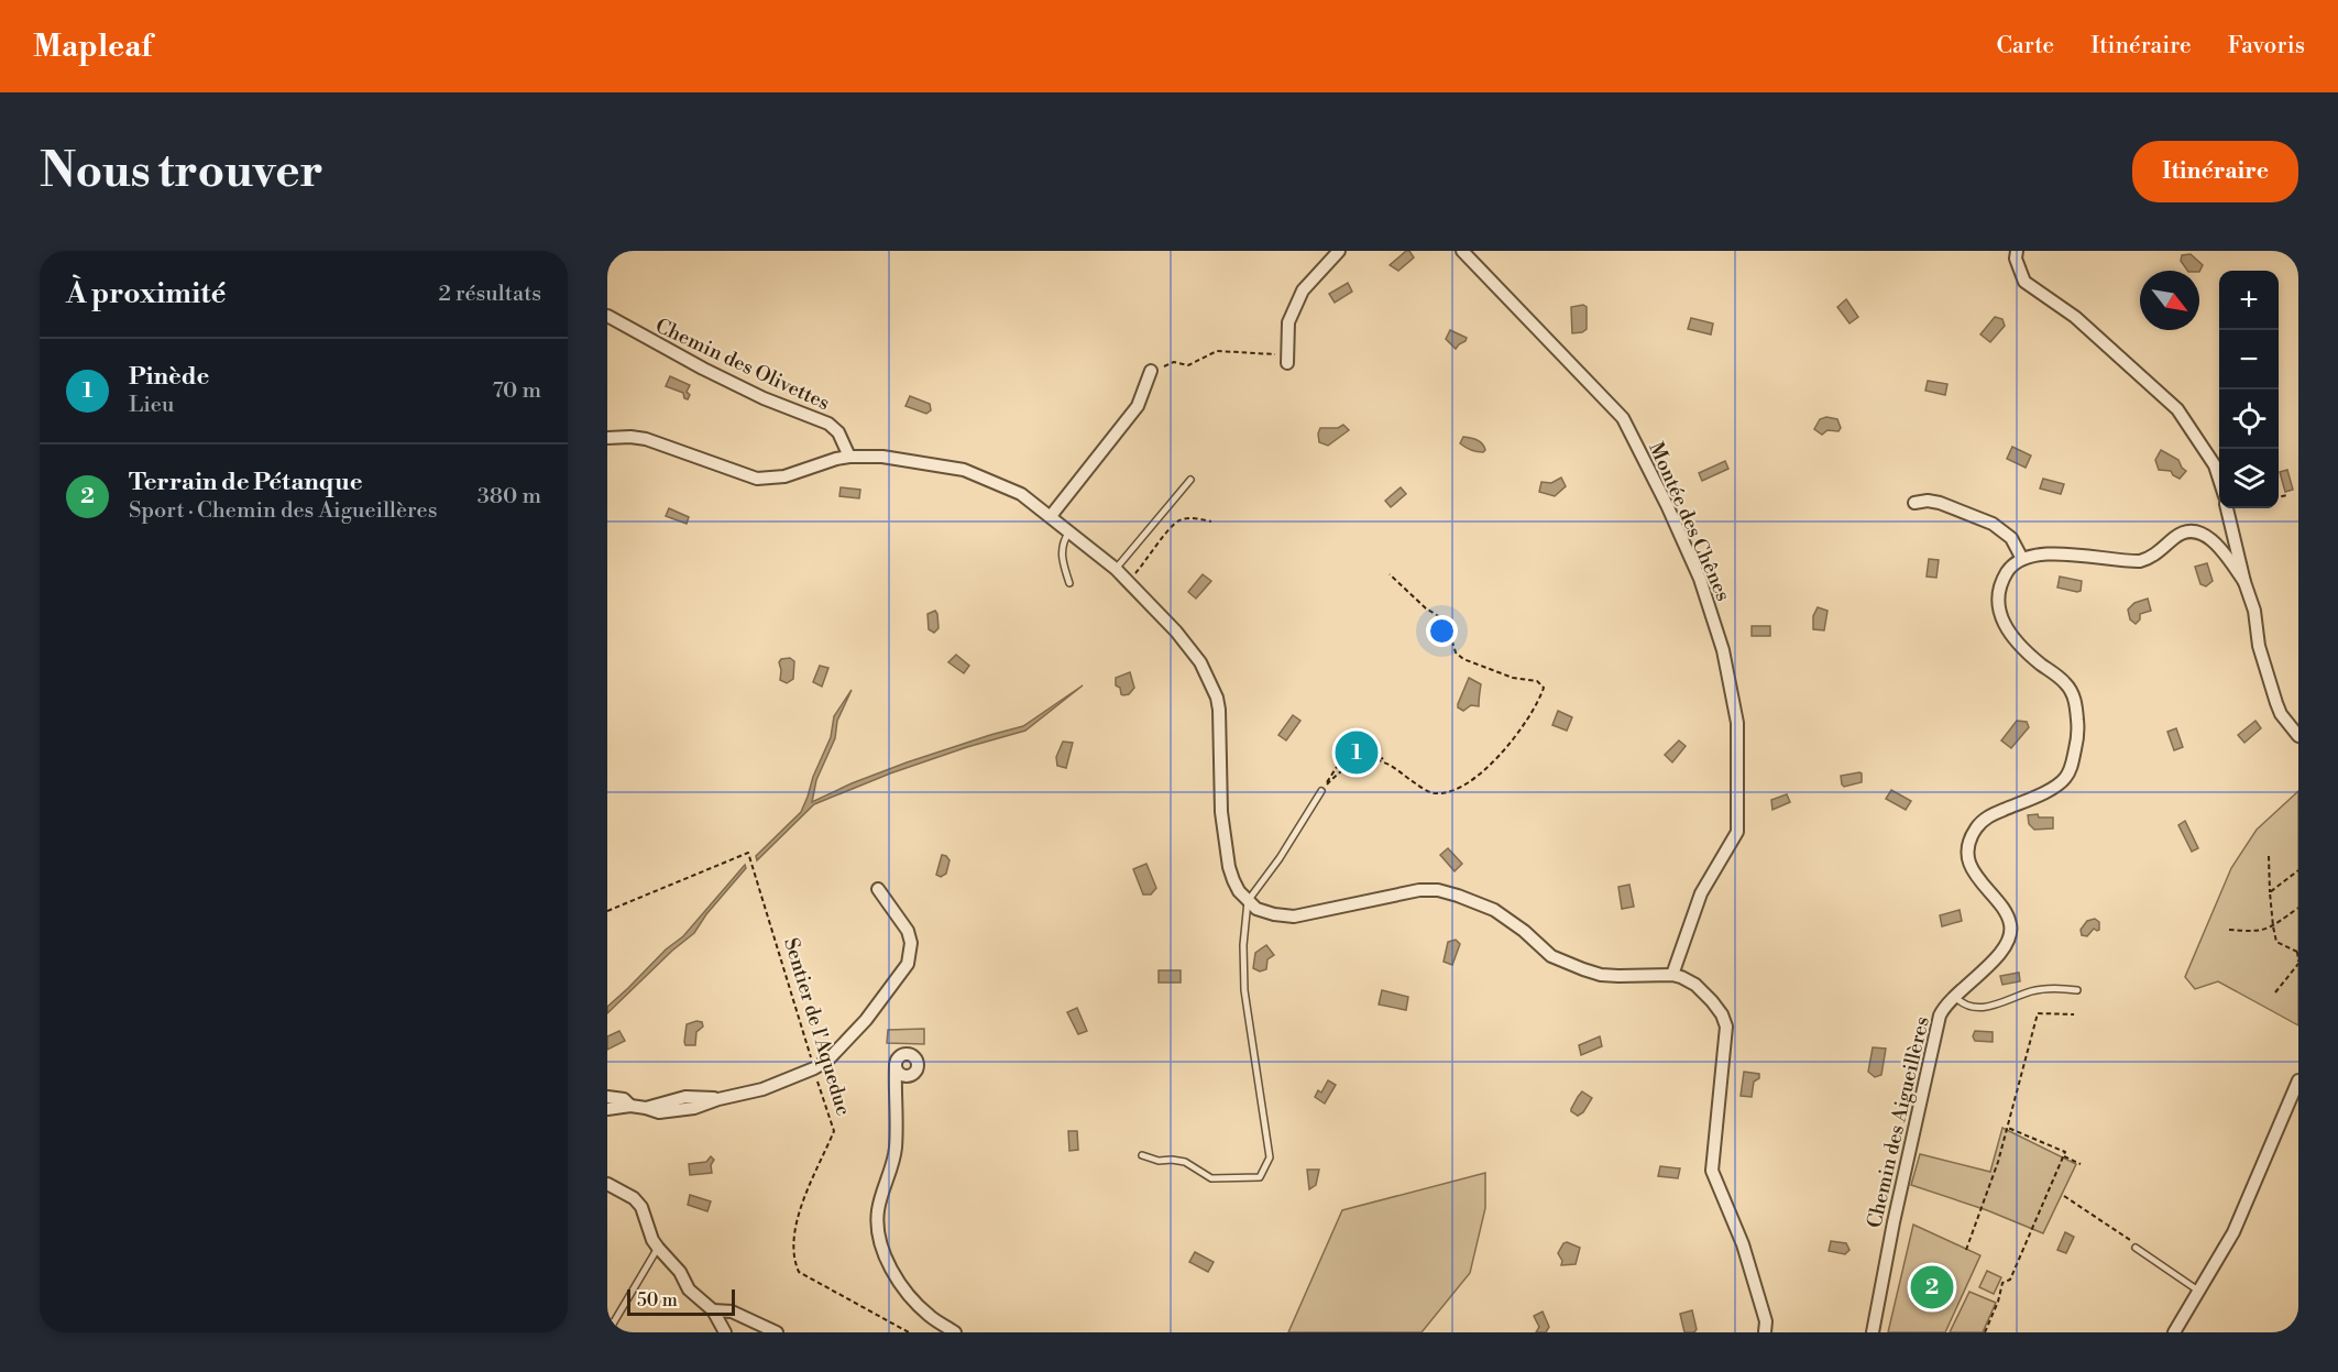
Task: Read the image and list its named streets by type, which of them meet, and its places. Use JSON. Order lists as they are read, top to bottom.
{
  "streets": {
    "street": ["Chemin des Olivettes", "Montée des Chênes", "Chemin des Aigueillères"],
    "path": ["Sentier de l'Aqueduc"]
  },
  "scale_bar": "50 m",
  "north": "bottom right",
  "page": {
    "header": "Mapleaf",
    "nav": ["Carte", "Itinéraire", "Favoris"],
    "buttons": "Itinéraire",
    "title": "Nous trouver",
    "heading": ["À proximité", "2 résultats"],
    "map_buttons": ["+", "−"],
    "list": [
      {
        "mark": "1",
        "name": "Pinède",
        "note": "Lieu",
        "value": "70 m"
      },
      {
        "mark": "2",
        "name": "Terrain de Pétanque",
        "note": "Sport · Chemin des Aigueillères",
        "value": "380 m"
      }
    ],
    "pins": ["1", "2"],
    "scale": "50 m"
  }
}
